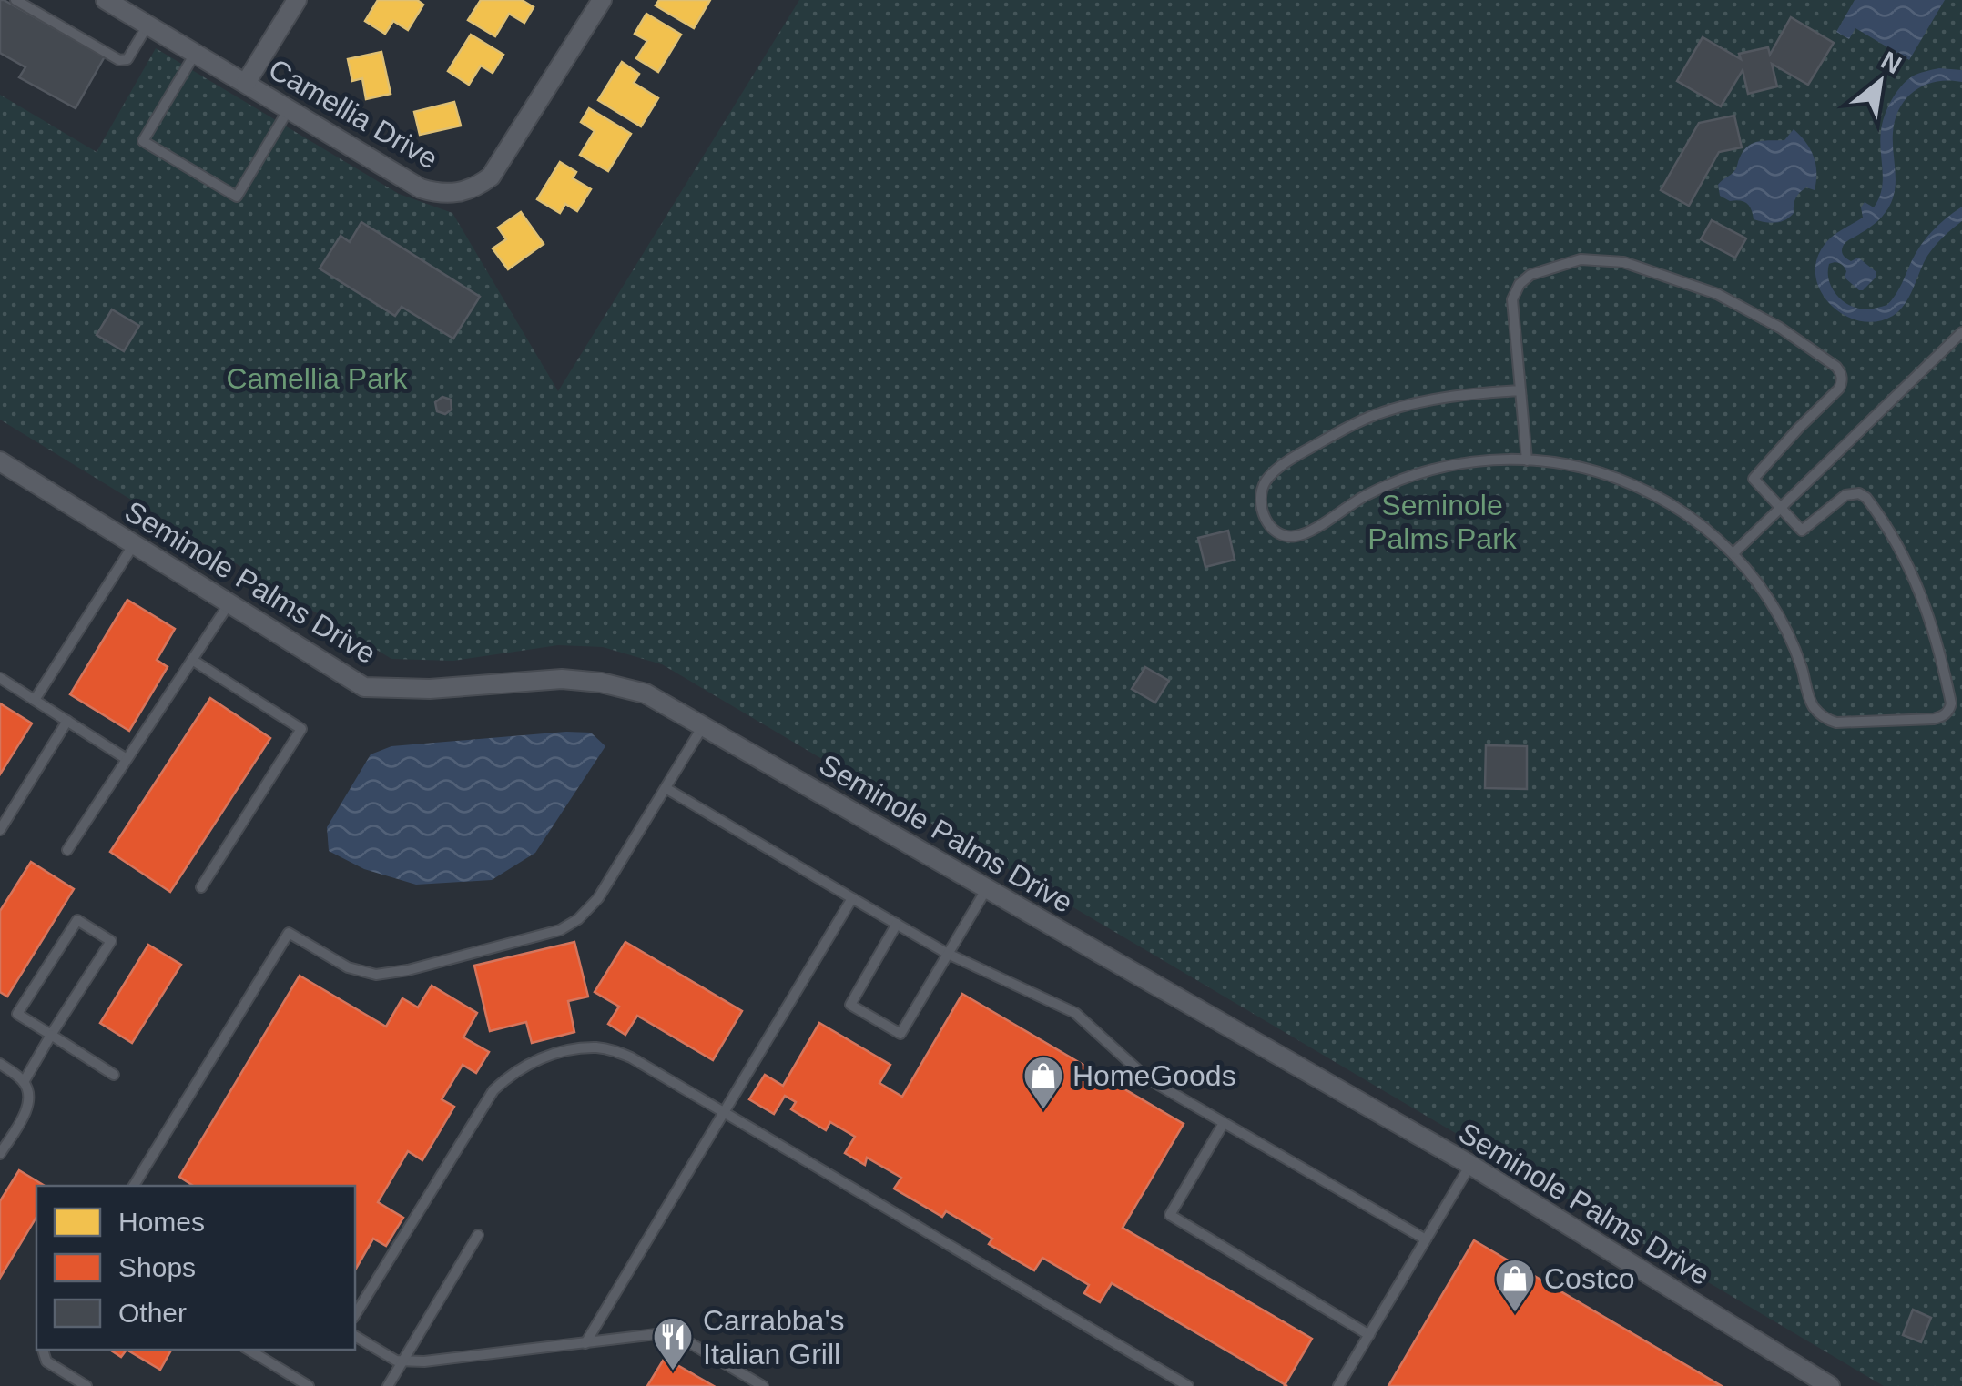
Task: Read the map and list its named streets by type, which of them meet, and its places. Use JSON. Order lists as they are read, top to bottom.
{
  "streets": {
    "street": ["Camellia Drive", "Seminole Palms Drive"]
  },
  "parks": ["Camellia Park", "Seminole Palms Park"],
  "places": {
    "shop": ["HomeGoods", "Costco"],
    "restaurant": ["Carrabba's Italian Grill"]
  },
  "legend": ["Homes", "Shops", "Other"],
  "north": "top right"
}
